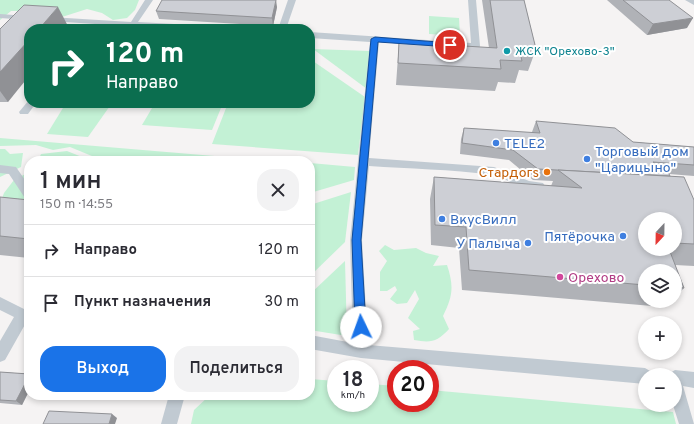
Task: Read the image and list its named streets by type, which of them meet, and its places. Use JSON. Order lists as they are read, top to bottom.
{
  "places": [
    "ЖСК \"Орехово-3\"",
    "TELE2",
    "Торговый дом \"Царицыно\"",
    "Стардогs",
    "ВкусВилл",
    "Пятёрочка",
    "У Палыча",
    "Орехово"
  ],
  "north": "bottom",
  "page": {
    "turn": ["120 m", "Направо"],
    "heading": ["1 мин", "150 m · 14:55"],
    "map_buttons": ["+", "−"],
    "list": [
      {
        "name": "Направо",
        "value": "120 m"
      },
      {
        "name": "Пункт назначения",
        "value": "30 m"
      }
    ],
    "buttons": ["Выход", "Поделиться"],
    "speed": "18 km/h",
    "limit": "20"
  }
}
